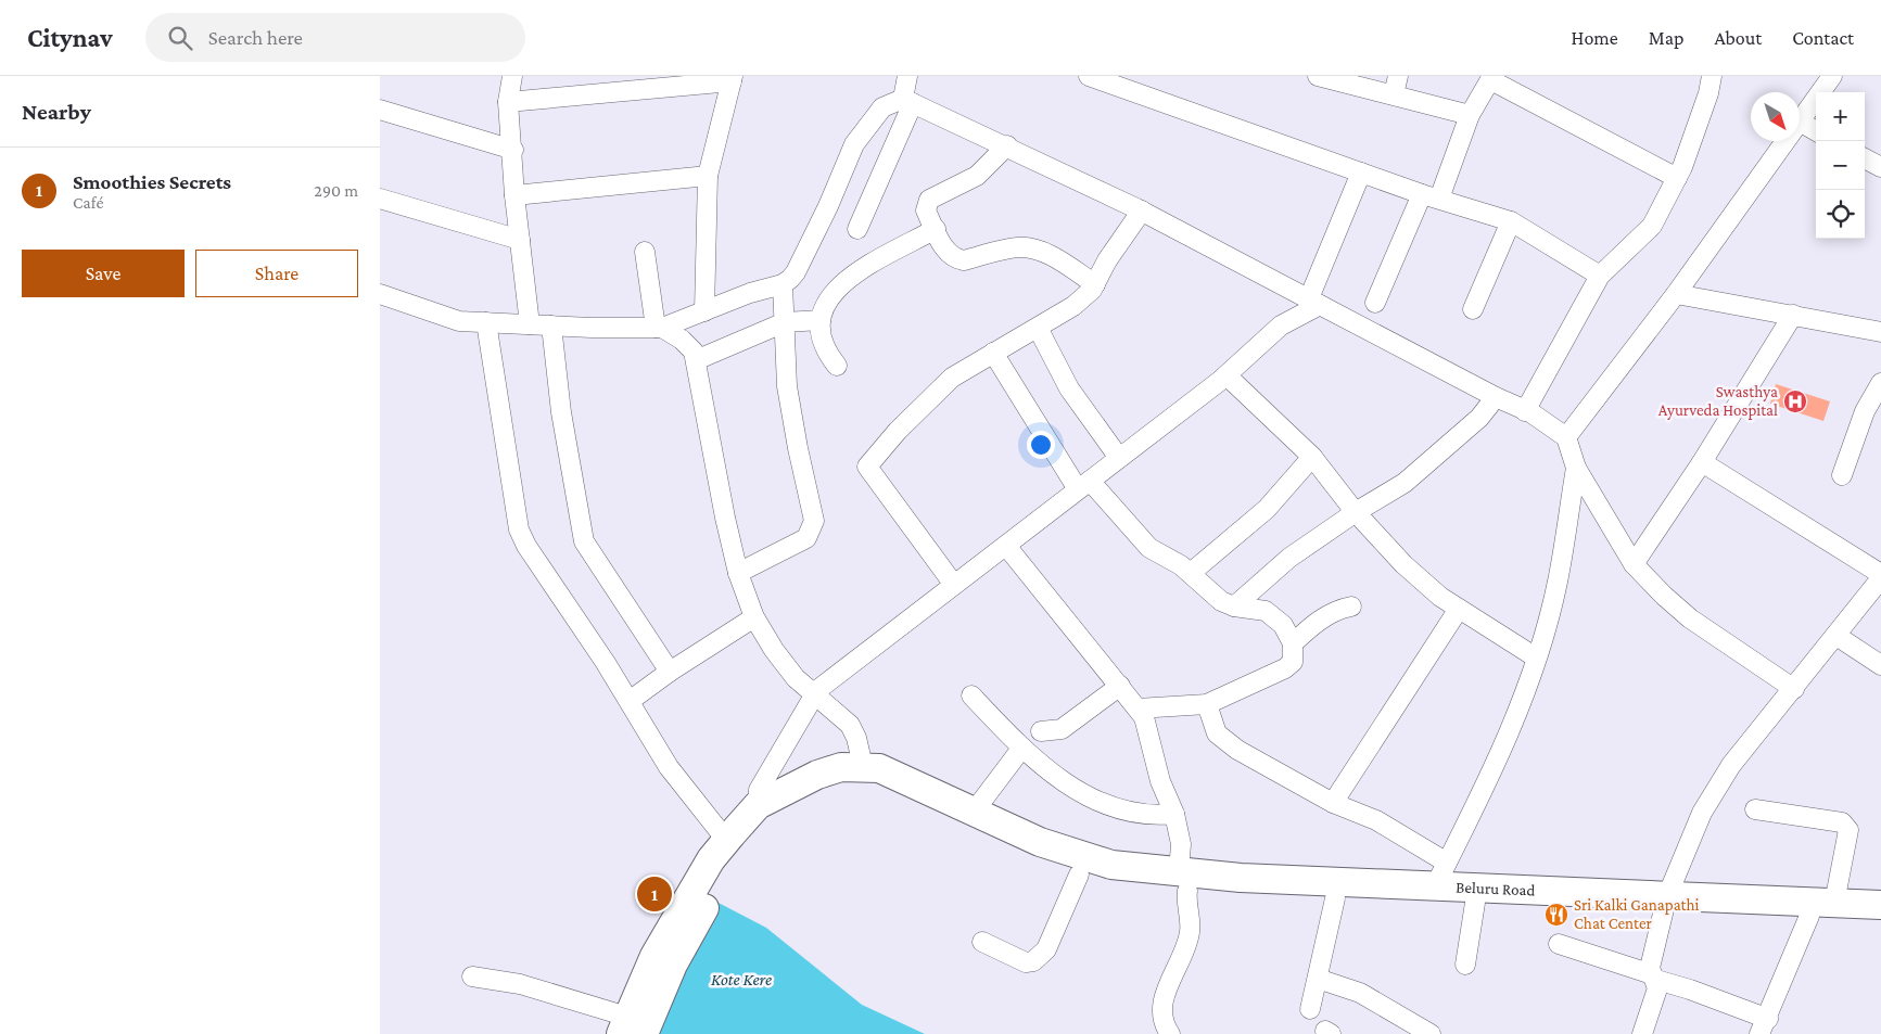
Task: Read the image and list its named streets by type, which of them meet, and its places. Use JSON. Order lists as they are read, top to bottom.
{
  "streets": {
    "highway": ["Beluru Road"]
  },
  "water": ["Kote Kere"],
  "places": {
    "hospital": ["Swasthya Ayurveda Hospital"],
    "restaurant": ["Sri Kalki Ganapathi Chat Center"]
  },
  "north": "bottom right",
  "page": {
    "header": "Citynav",
    "search": "Search here",
    "nav": [
      "Home",
      "Map",
      "About",
      "Contact"
    ],
    "heading": "Nearby",
    "map_buttons": ["+", "−"],
    "list": [
      {
        "mark": "1",
        "name": "Smoothies Secrets",
        "note": "Café",
        "value": "290 m"
      }
    ],
    "buttons": ["Save", "Share"],
    "pins": "1"
  }
}
